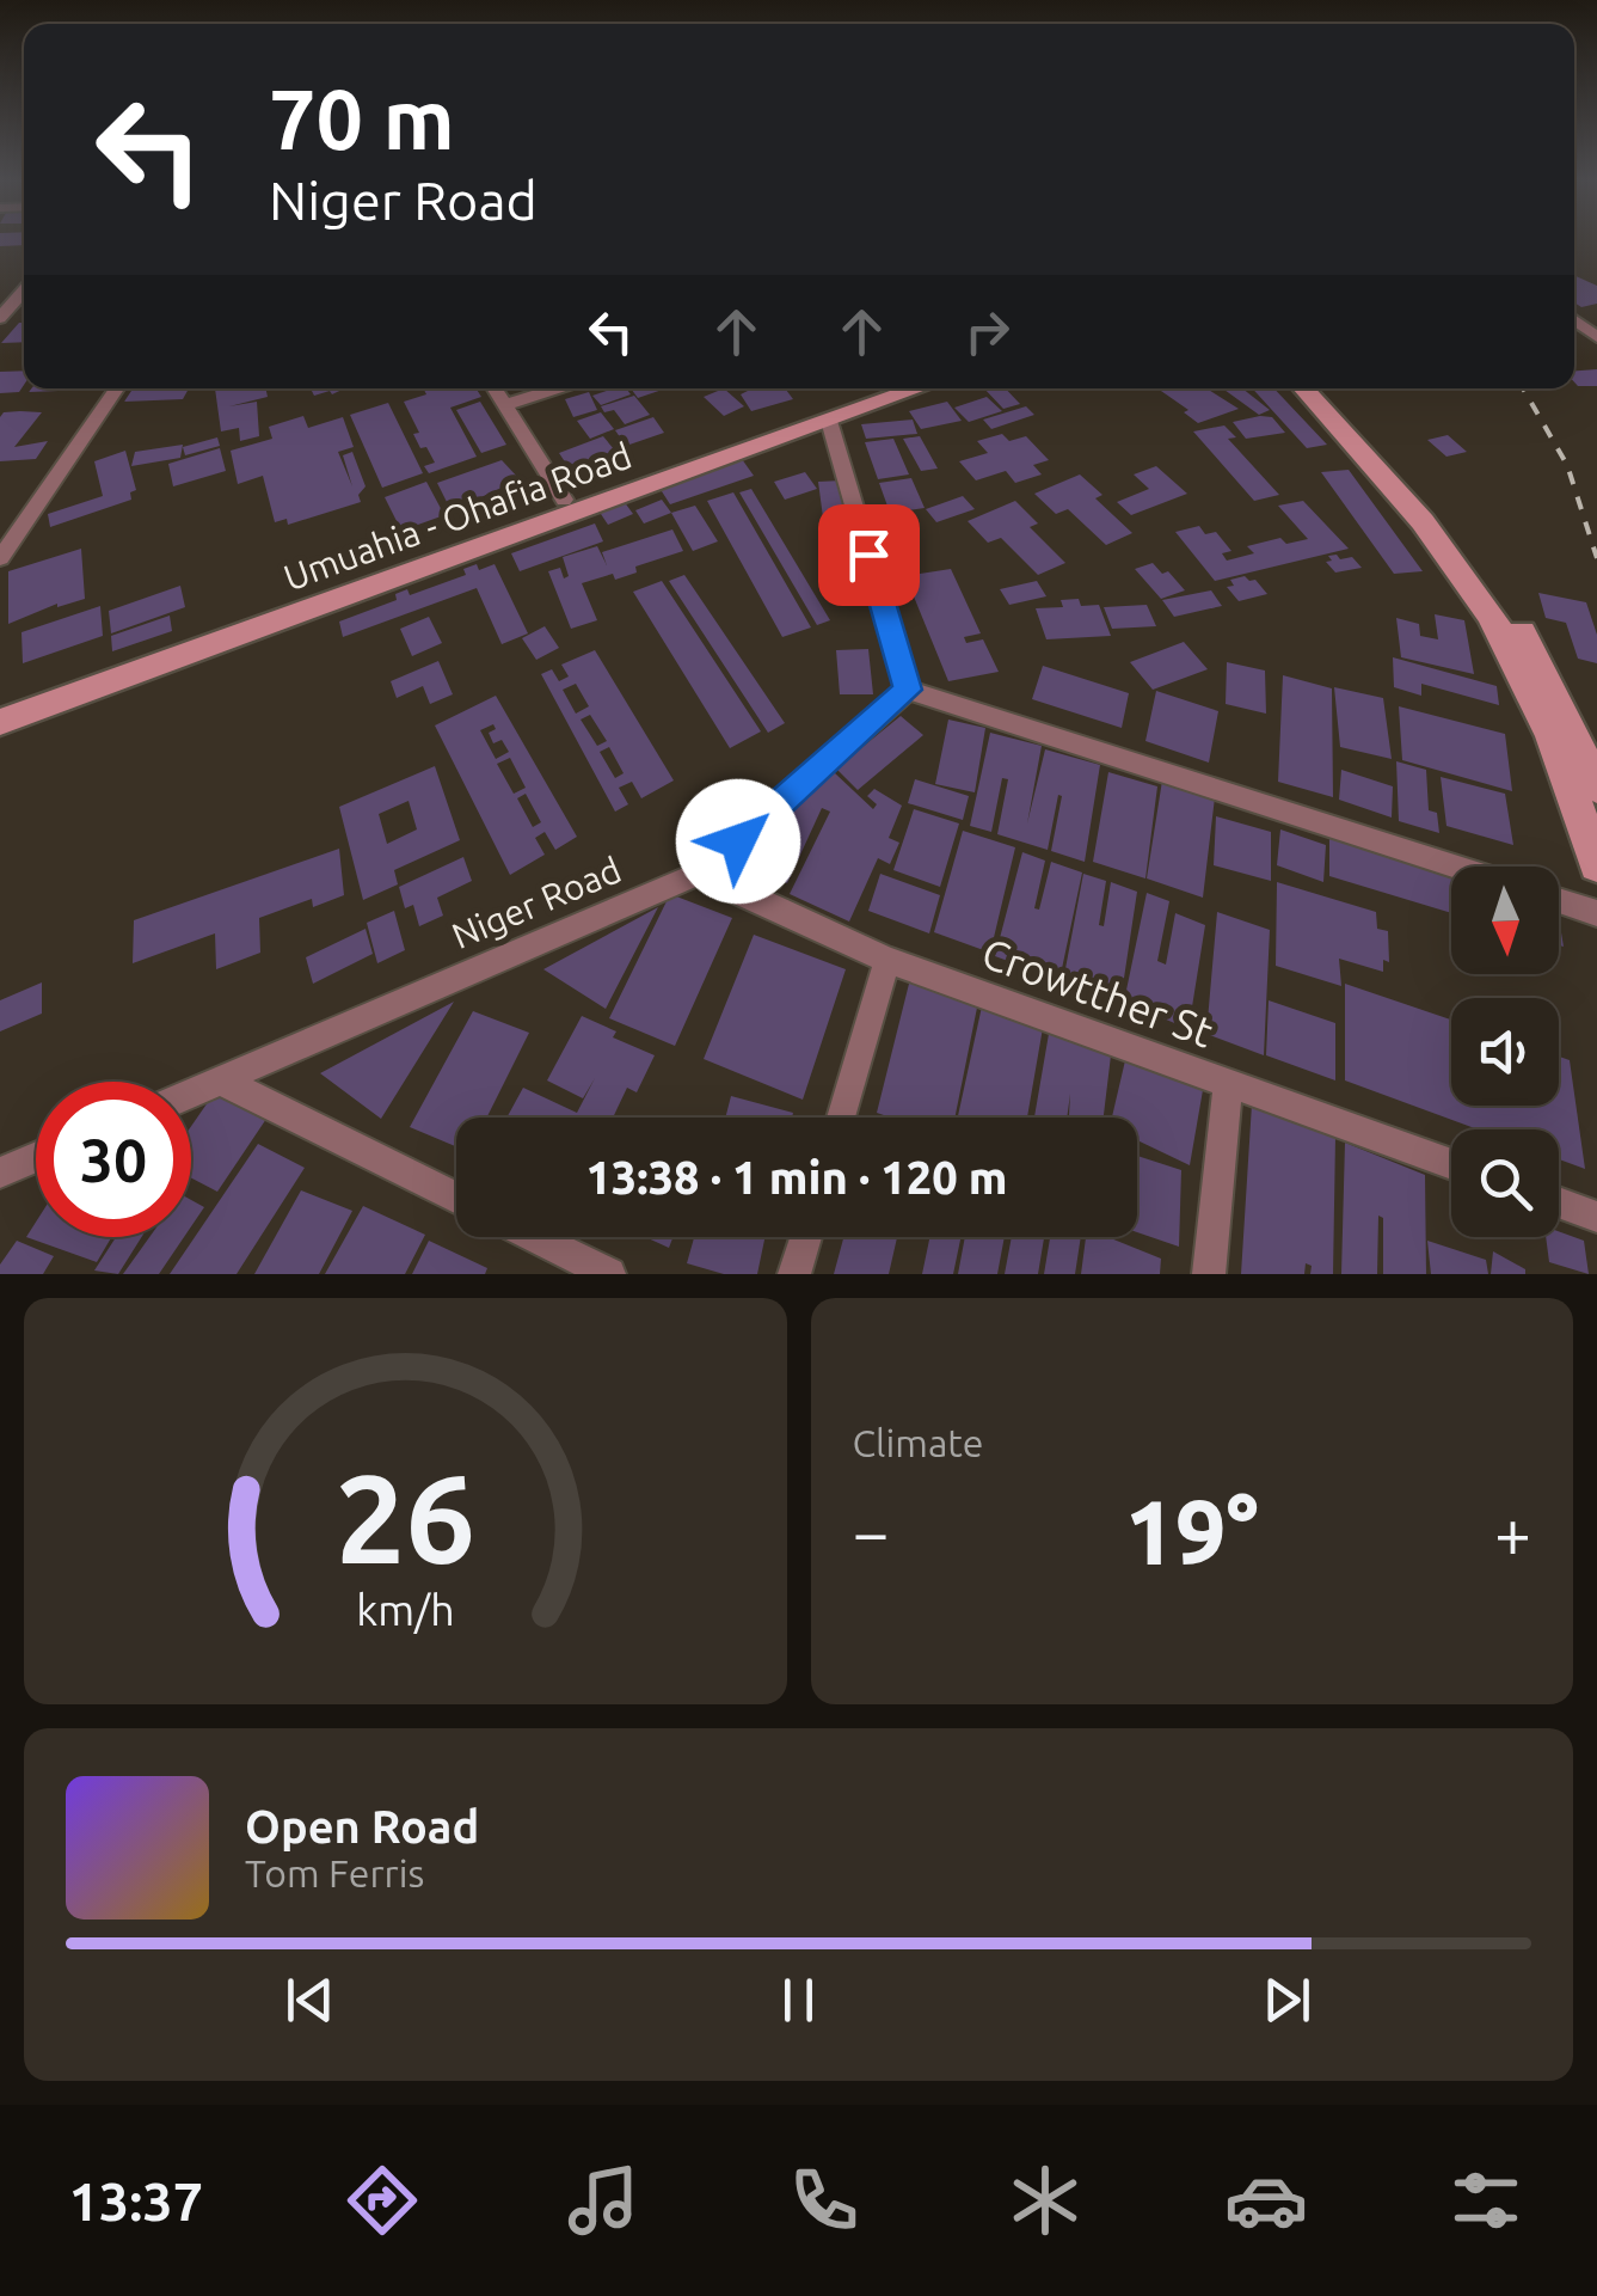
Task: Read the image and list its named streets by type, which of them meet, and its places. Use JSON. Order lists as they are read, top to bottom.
{
  "streets": {
    "main road": ["Umuahia - Ohafia Road"],
    "street": ["Niger Road", "Crowtther St"]
  },
  "crossings": [
    ["Niger Road", "Crowtther St"]
  ],
  "north": "bottom",
  "page": {
    "turn": ["70 m", "Niger Road"],
    "limit": "30",
    "trip": "13:38 · 1 min · 120 m",
    "tile": "Climate",
    "heat": ["−", "19°", "+"],
    "song": ["Open Road", "Tom Ferris"],
    "tabs": "13:37",
    "gauge": ["26", "km/h"]
  }
}
